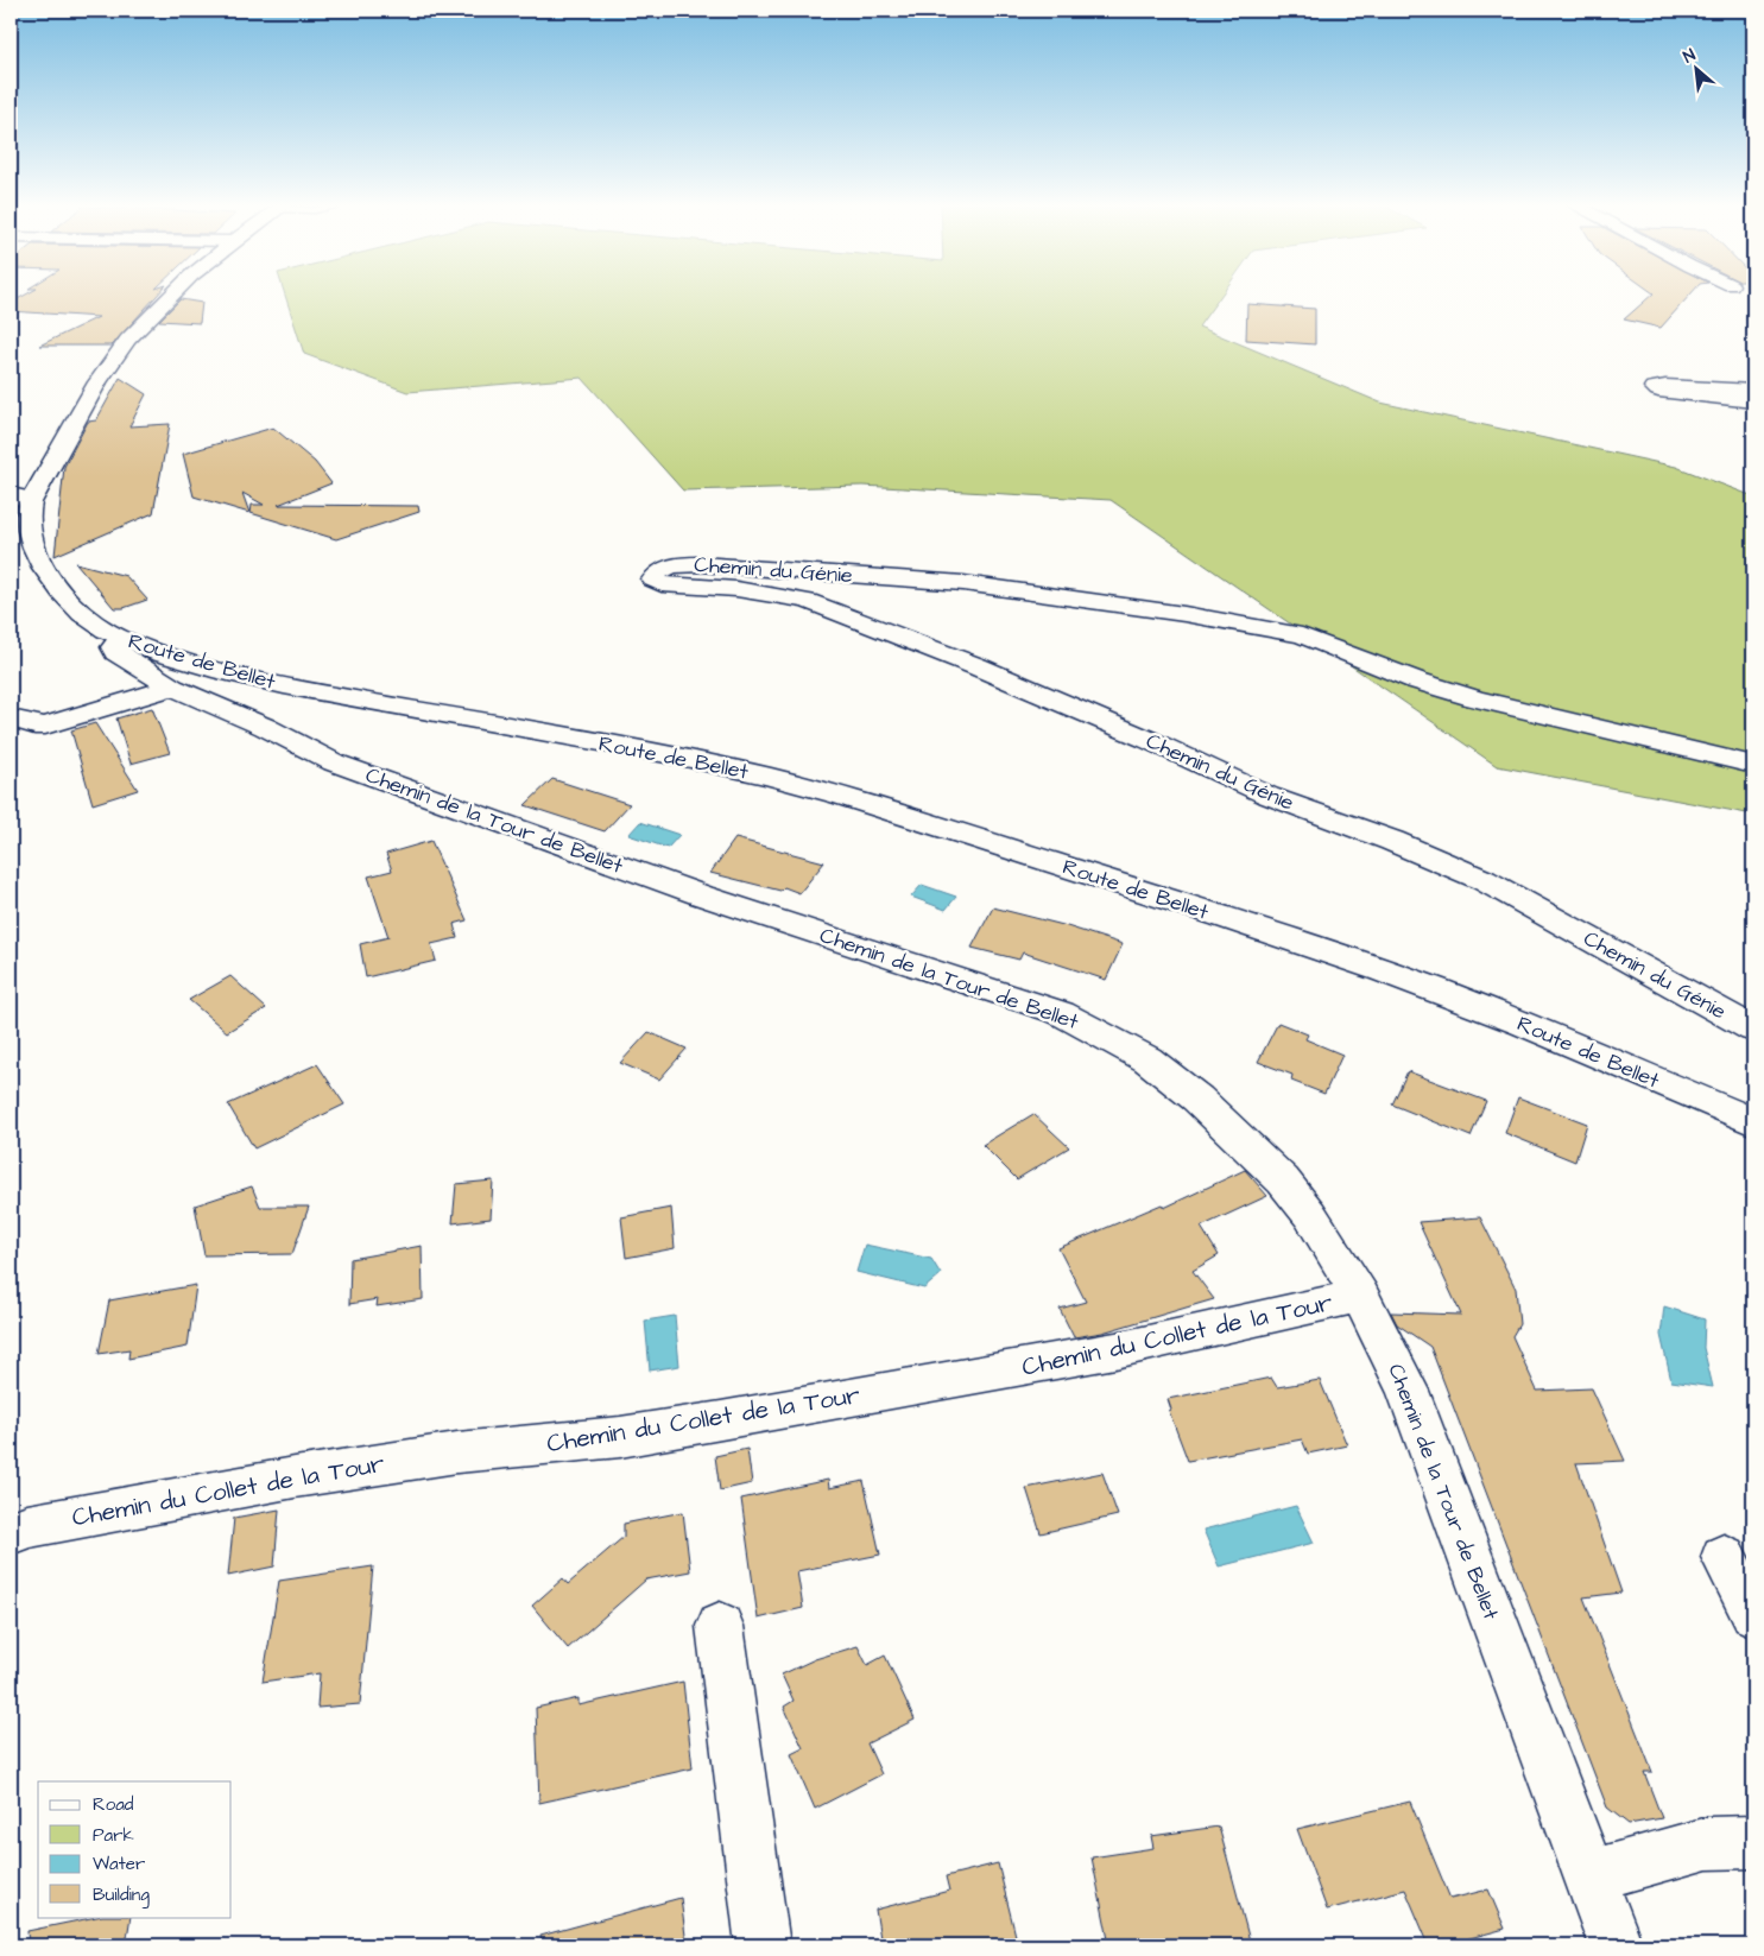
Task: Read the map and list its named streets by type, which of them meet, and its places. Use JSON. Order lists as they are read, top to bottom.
{
  "streets": {
    "street": [
      "Chemin du Génie",
      "Route de Bellet",
      "Chemin de la Tour de Bellet",
      "Chemin du Collet de la Tour"
    ]
  },
  "crossings": [
    ["Route de Bellet", "Chemin de la Tour de Bellet"],
    ["Chemin de la Tour de Bellet", "Chemin du Collet de la Tour"]
  ],
  "legend": [
    "Road",
    "Park",
    "Water",
    "Building"
  ],
  "north": "top left"
}
